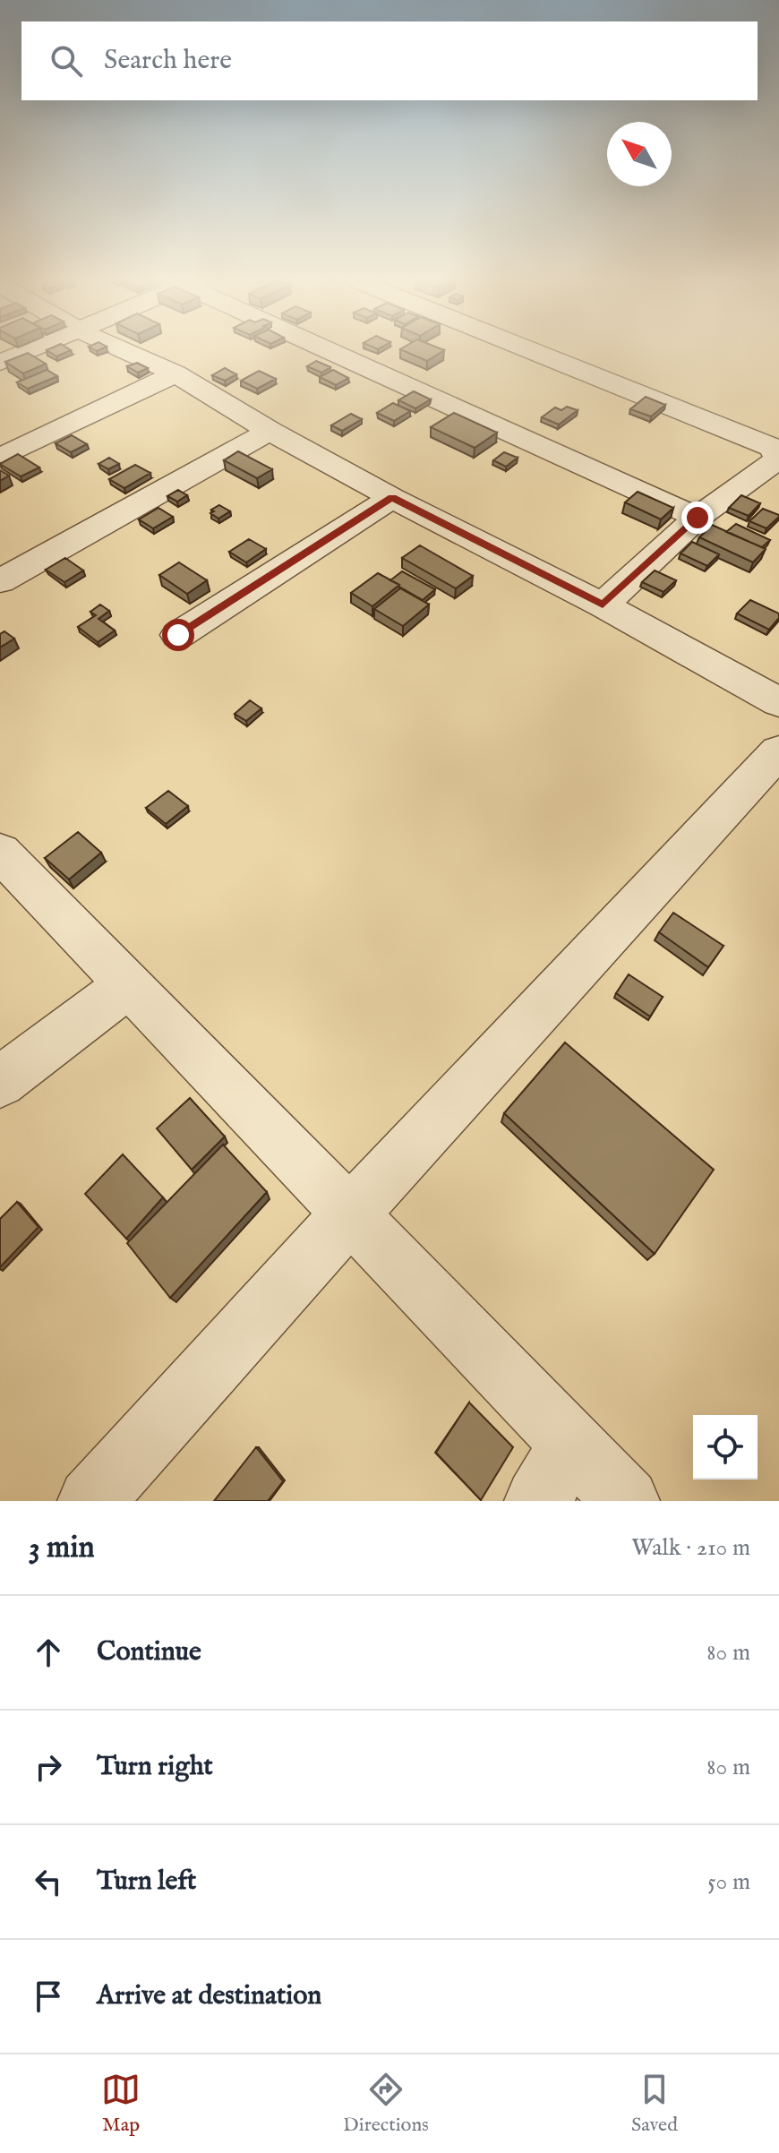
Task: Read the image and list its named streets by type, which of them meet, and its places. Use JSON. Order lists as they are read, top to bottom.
{
  "north": "top left",
  "page": {
    "search": "Search here",
    "heading": ["3 min", "Walk · 210 m"],
    "list": [
      ["Continue", "80 m"],
      ["Turn right", "80 m"],
      ["Turn left", "50 m"],
      "Arrive at destination"
    ],
    "nav": ["Map", "Directions", "Saved"]
  }
}
